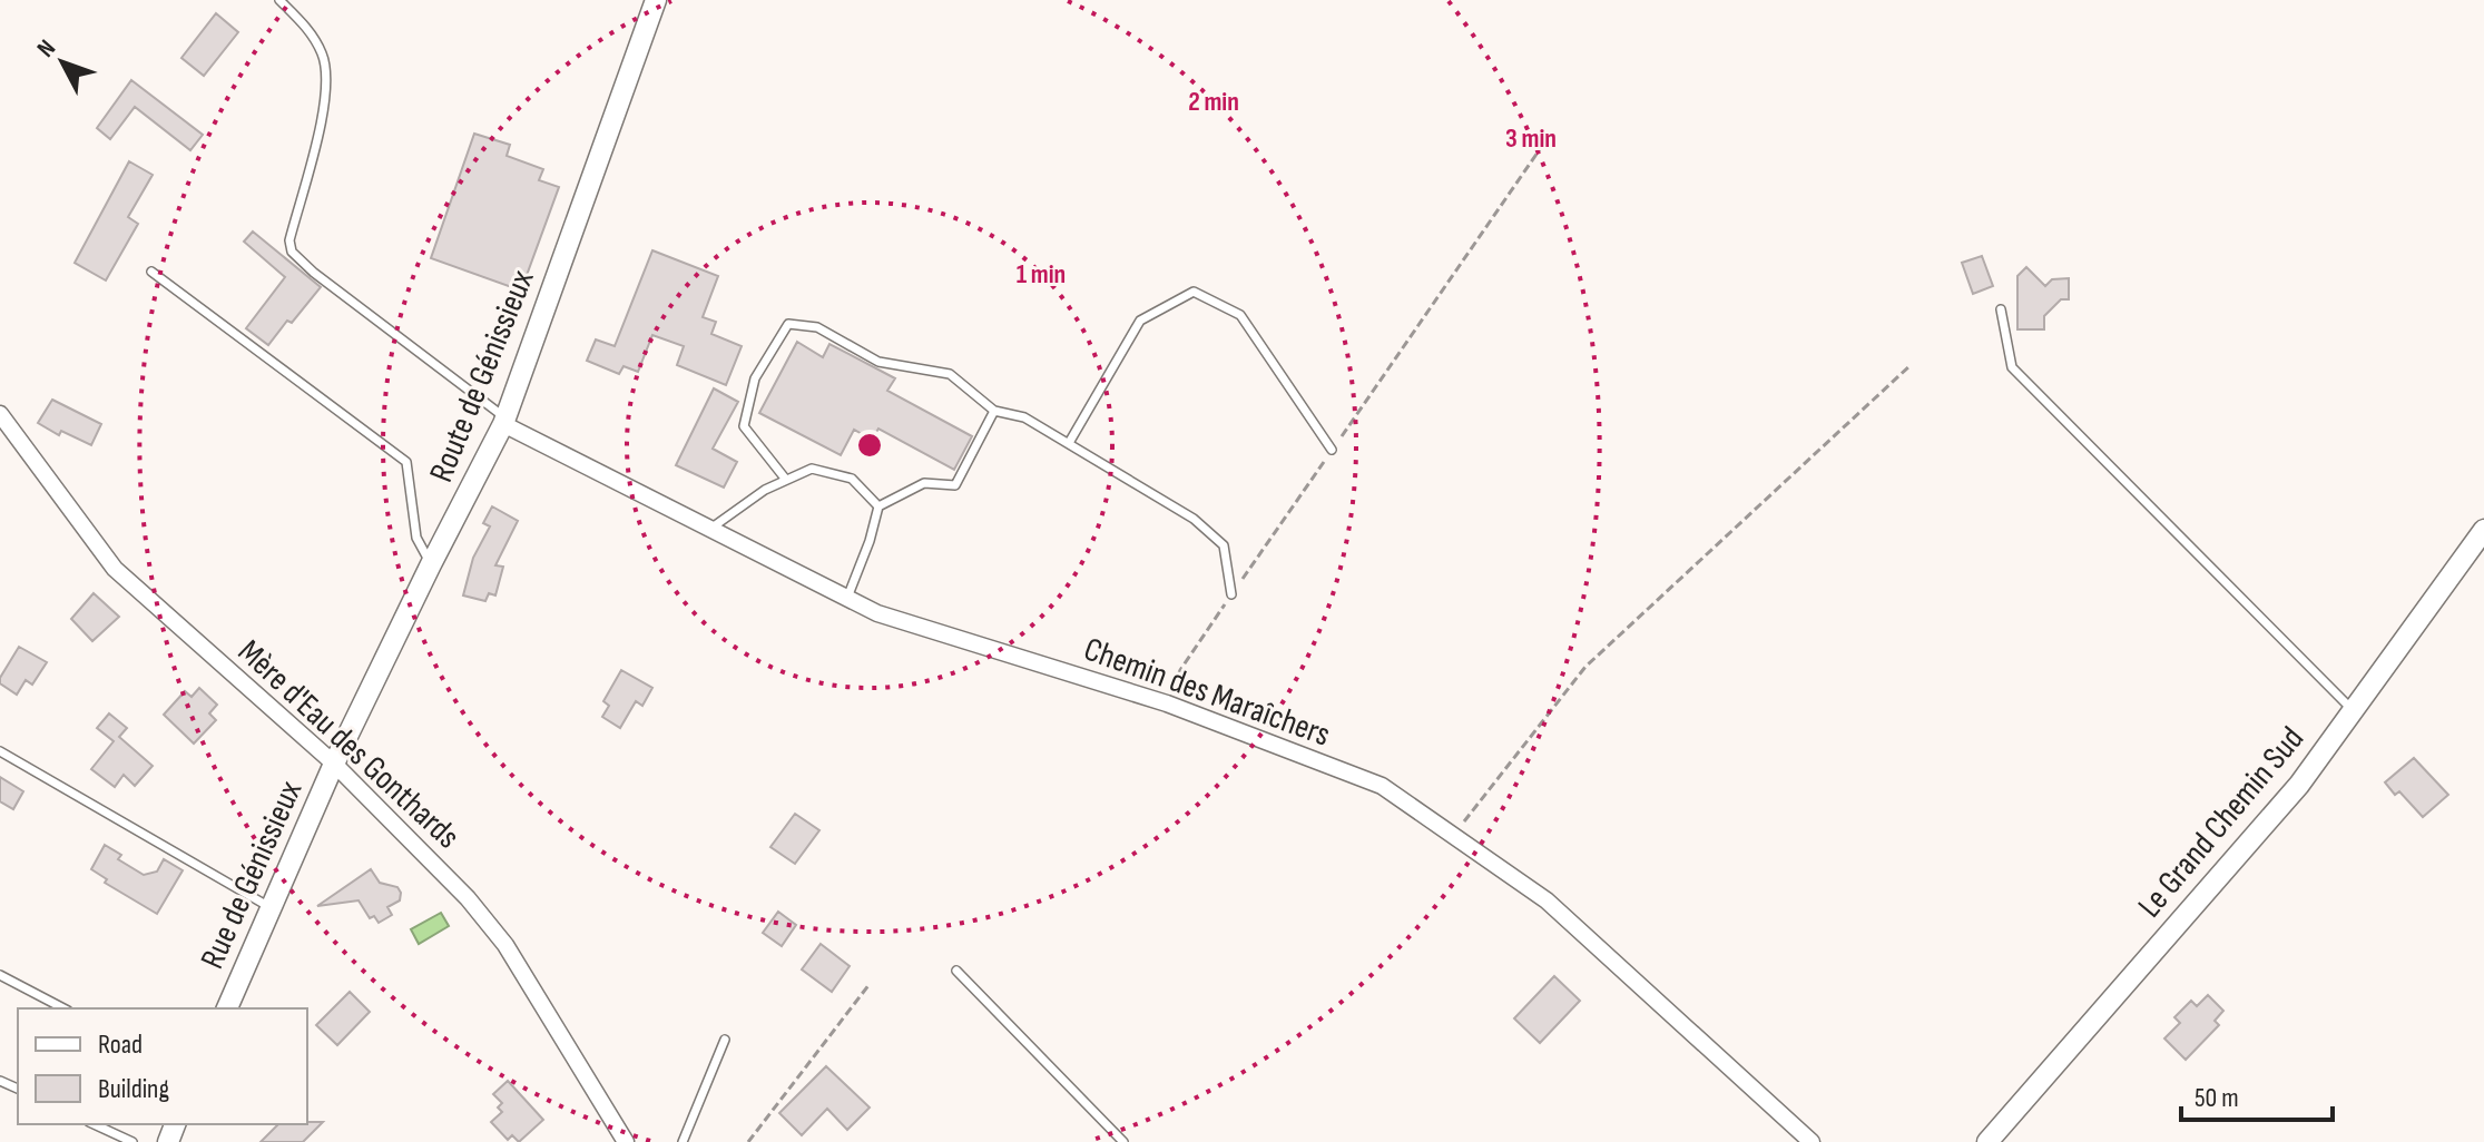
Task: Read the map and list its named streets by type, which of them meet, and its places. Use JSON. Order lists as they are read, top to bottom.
{
  "streets": {
    "street": [
      "Route de Génissieux",
      "Chemin des Maraîchers",
      "Mère d'Eau des Gonthards",
      "Le Grand Chemin Sud",
      "Rue de Génissieux"
    ]
  },
  "crossings": [
    ["Route de Génissieux", "Chemin des Maraîchers"],
    ["Route de Génissieux", "Mère d'Eau des Gonthards"],
    ["Route de Génissieux", "Rue de Génissieux"],
    ["Mère d'Eau des Gonthards", "Rue de Génissieux"]
  ],
  "legend": ["Road", "Building"],
  "scale_bar": "50 m",
  "north": "top left",
  "rings": ["2 min", "3 min", "1 min"]
}
